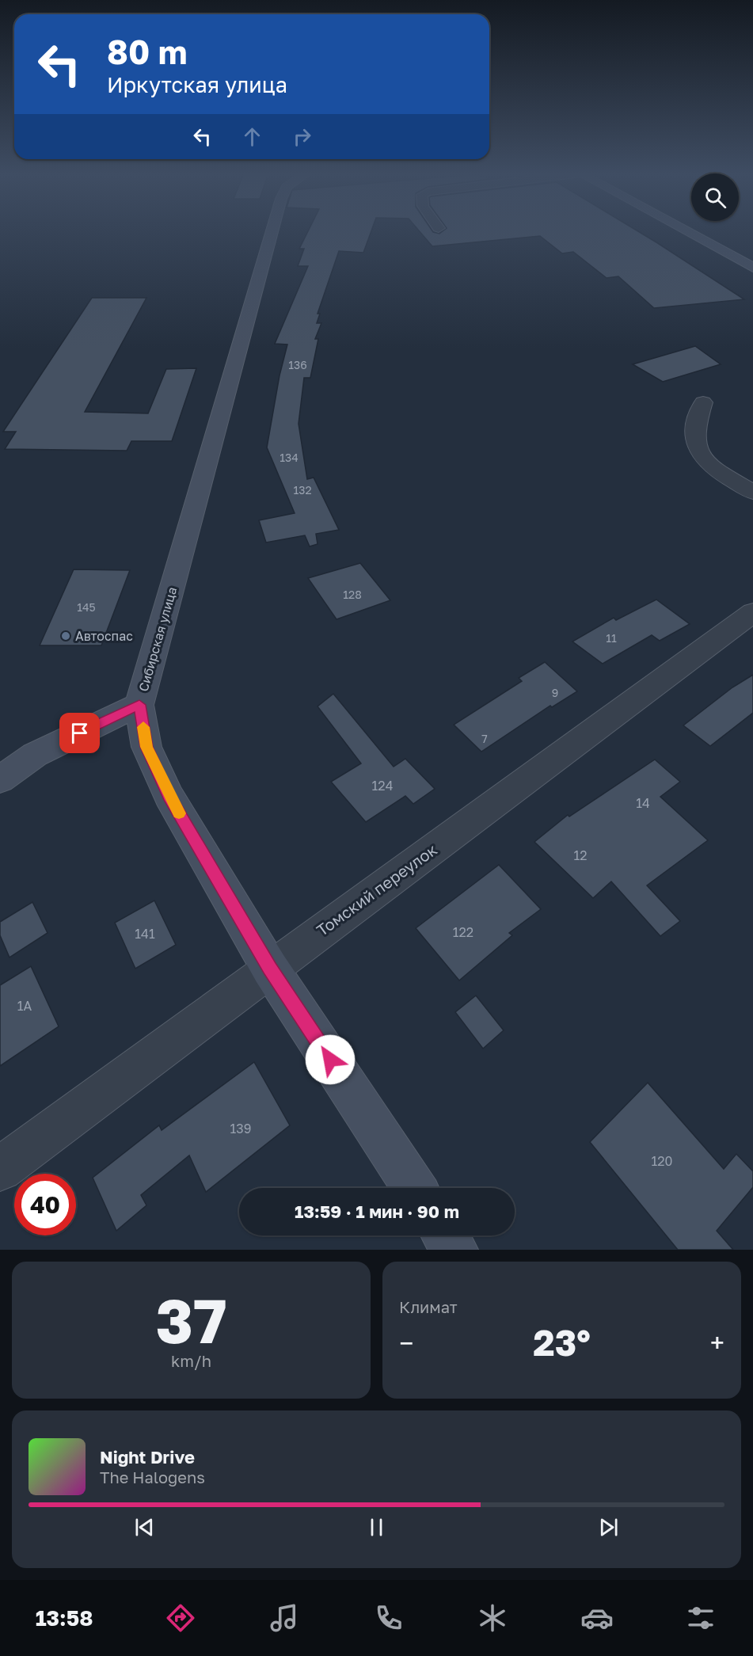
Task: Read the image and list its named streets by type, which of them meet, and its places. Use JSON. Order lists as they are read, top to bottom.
{
  "streets": {
    "street": ["Сибирская улица", "Томский переулок"]
  },
  "crossings": [
    ["Сибирская улица", "Томский переулок"]
  ],
  "places": ["Автоспас"],
  "house_numbers": [
    "136",
    "134",
    "132",
    "128",
    "145",
    "11",
    "9",
    "7",
    "124",
    "14",
    "12",
    "122",
    "141",
    "1А",
    "139",
    "120"
  ],
  "page": {
    "turn": ["80 m", "Иркутская улица"],
    "limit": "40",
    "trip": "13:59 · 1 мин · 90 m",
    "tile": [
      ["37", "km/h"],
      "Климат"
    ],
    "heat": ["−", "23°", "+"],
    "song": ["Night Drive", "The Halogens"],
    "tabs": "13:58"
  }
}
